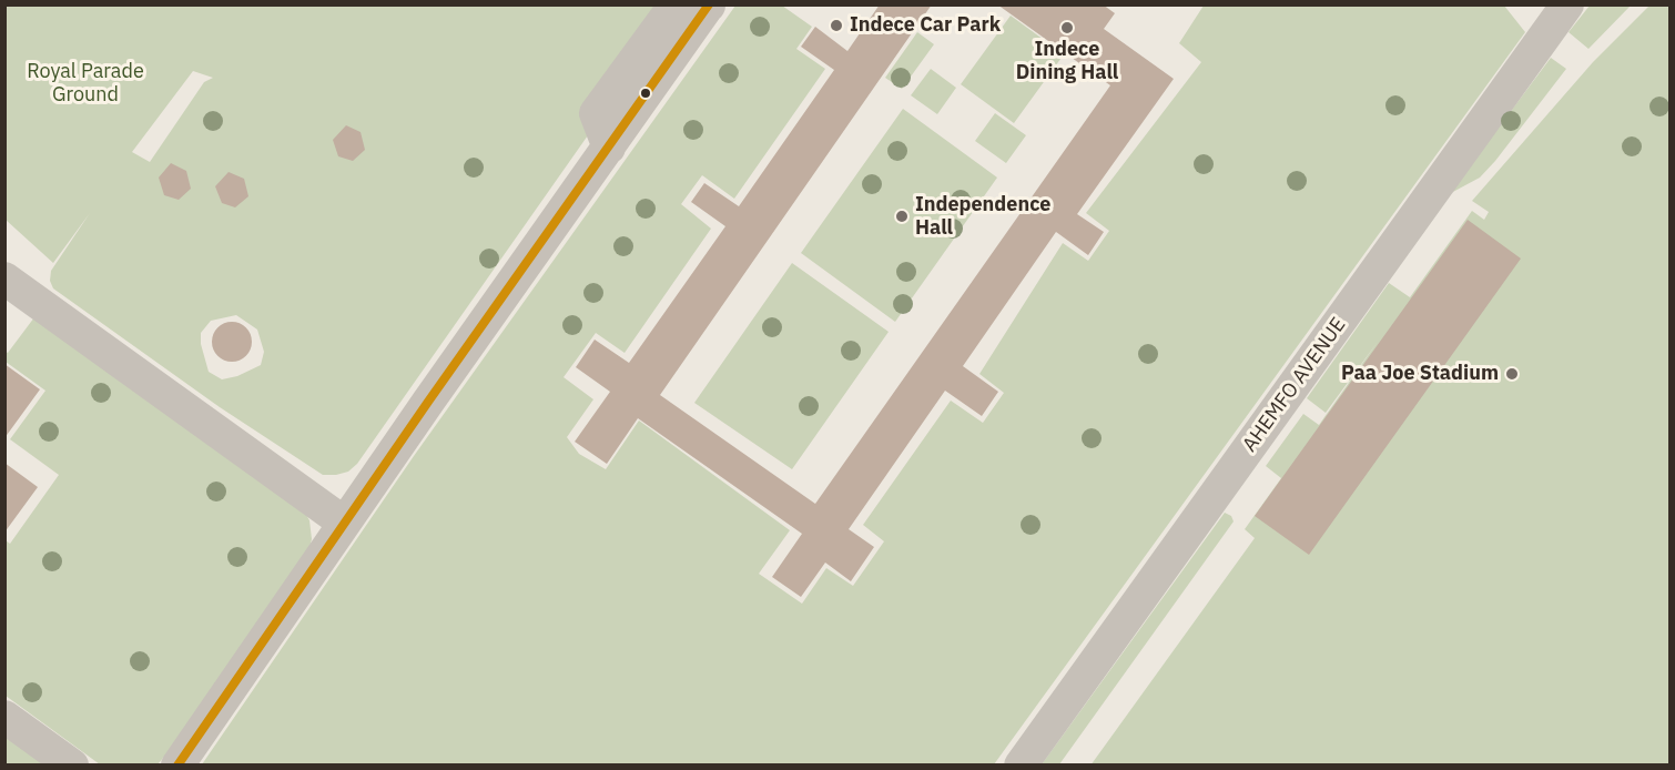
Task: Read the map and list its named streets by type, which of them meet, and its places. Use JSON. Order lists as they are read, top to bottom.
{
  "streets": {
    "street": ["AHEMFO AVENUE"]
  },
  "parks": ["Royal Parade Ground"],
  "places": [
    "Indece Car Park",
    "Indece Dining Hall",
    "Independence Hall",
    "Paa Joe Stadium"
  ]
}
